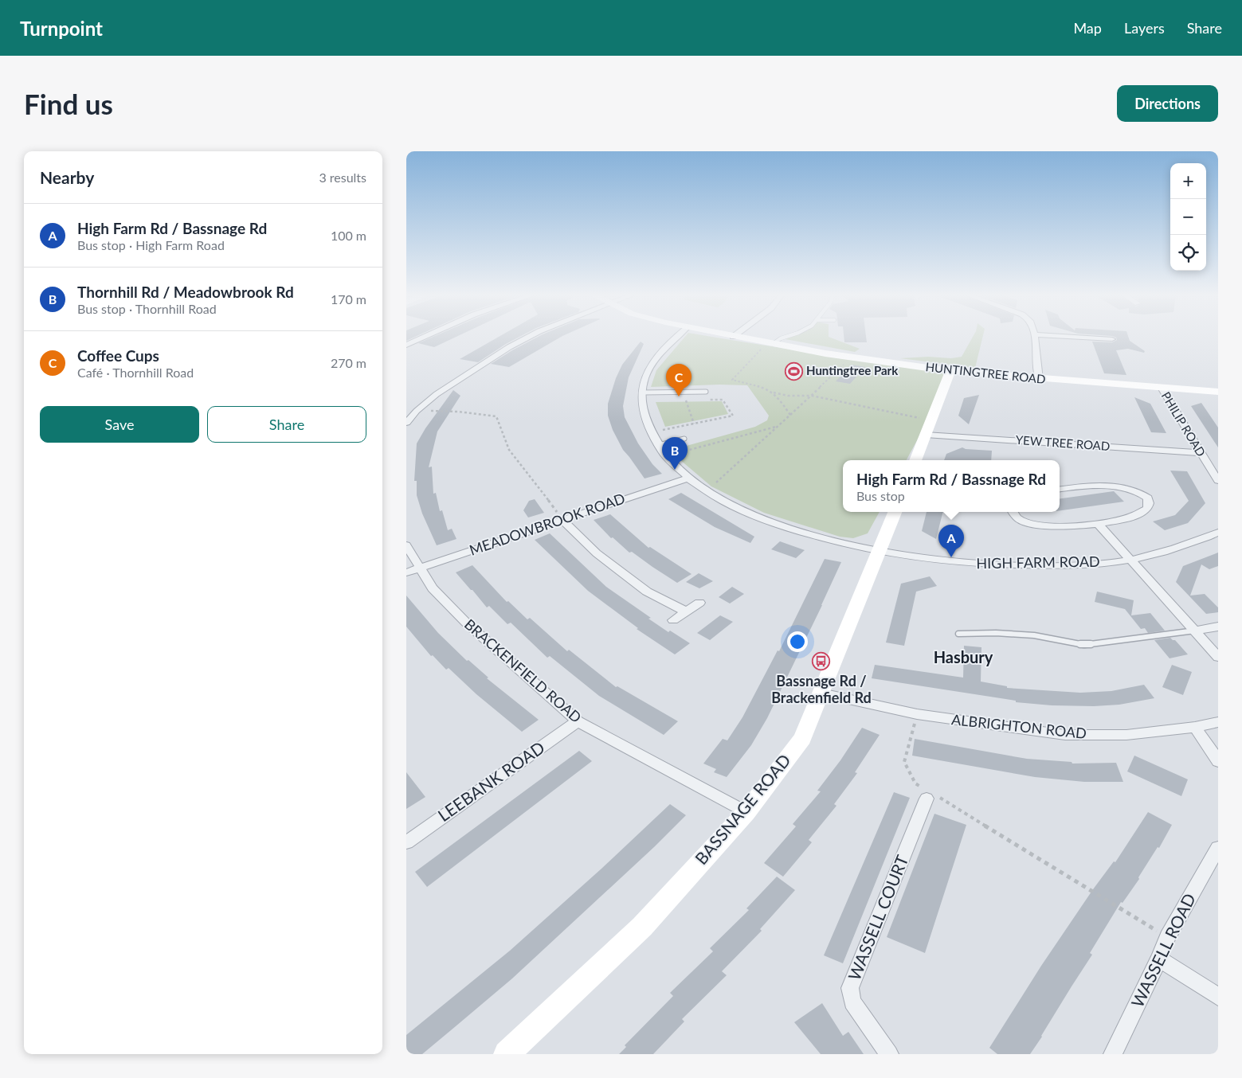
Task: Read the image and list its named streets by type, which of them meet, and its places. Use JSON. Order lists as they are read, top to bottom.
{
  "streets": {
    "street": [
      "HUNTINGTREE ROAD",
      "PHILIP ROAD",
      "YEW TREE ROAD",
      "MEADOWBROOK ROAD",
      "HIGH FARM ROAD",
      "BRACKENFIELD ROAD",
      "ALBRIGHTON ROAD",
      "LEEBANK ROAD",
      "BASSNAGE ROAD",
      "WASSELL COURT",
      "WASSELL ROAD"
    ]
  },
  "crossings": [
    ["HUNTINGTREE ROAD", "PHILIP ROAD"],
    ["PHILIP ROAD", "YEW TREE ROAD"],
    ["MEADOWBROOK ROAD", "HIGH FARM ROAD"],
    ["MEADOWBROOK ROAD", "BRACKENFIELD ROAD"],
    ["HIGH FARM ROAD", "BASSNAGE ROAD"],
    ["BRACKENFIELD ROAD", "LEEBANK ROAD"],
    ["BRACKENFIELD ROAD", "BASSNAGE ROAD"],
    ["ALBRIGHTON ROAD", "BASSNAGE ROAD"]
  ],
  "districts": ["Hasbury"],
  "places": {
    "sports": ["Huntingtree Park"],
    "bus stop": ["Bassnage Rd / Brackenfield Rd"]
  },
  "page": {
    "header": "Turnpoint",
    "nav": ["Map", "Layers", "Share"],
    "buttons": [
      "Directions",
      ["Save", "Share"]
    ],
    "title": "Find us",
    "heading": ["Nearby", "3 results"],
    "map_buttons": ["+", "−"],
    "list": [
      {
        "mark": "A",
        "name": "High Farm Rd / Bassnage Rd",
        "note": "Bus stop · High Farm Road",
        "value": "100 m"
      },
      {
        "mark": "B",
        "name": "Thornhill Rd / Meadowbrook Rd",
        "note": "Bus stop · Thornhill Road",
        "value": "170 m"
      },
      {
        "mark": "C",
        "name": "Coffee Cups",
        "note": "Café · Thornhill Road",
        "value": "270 m"
      }
    ],
    "pins": ["C", "B", "A"],
    "popup": ["High Farm Rd / Bassnage Rd", "Bus stop"]
  }
}
